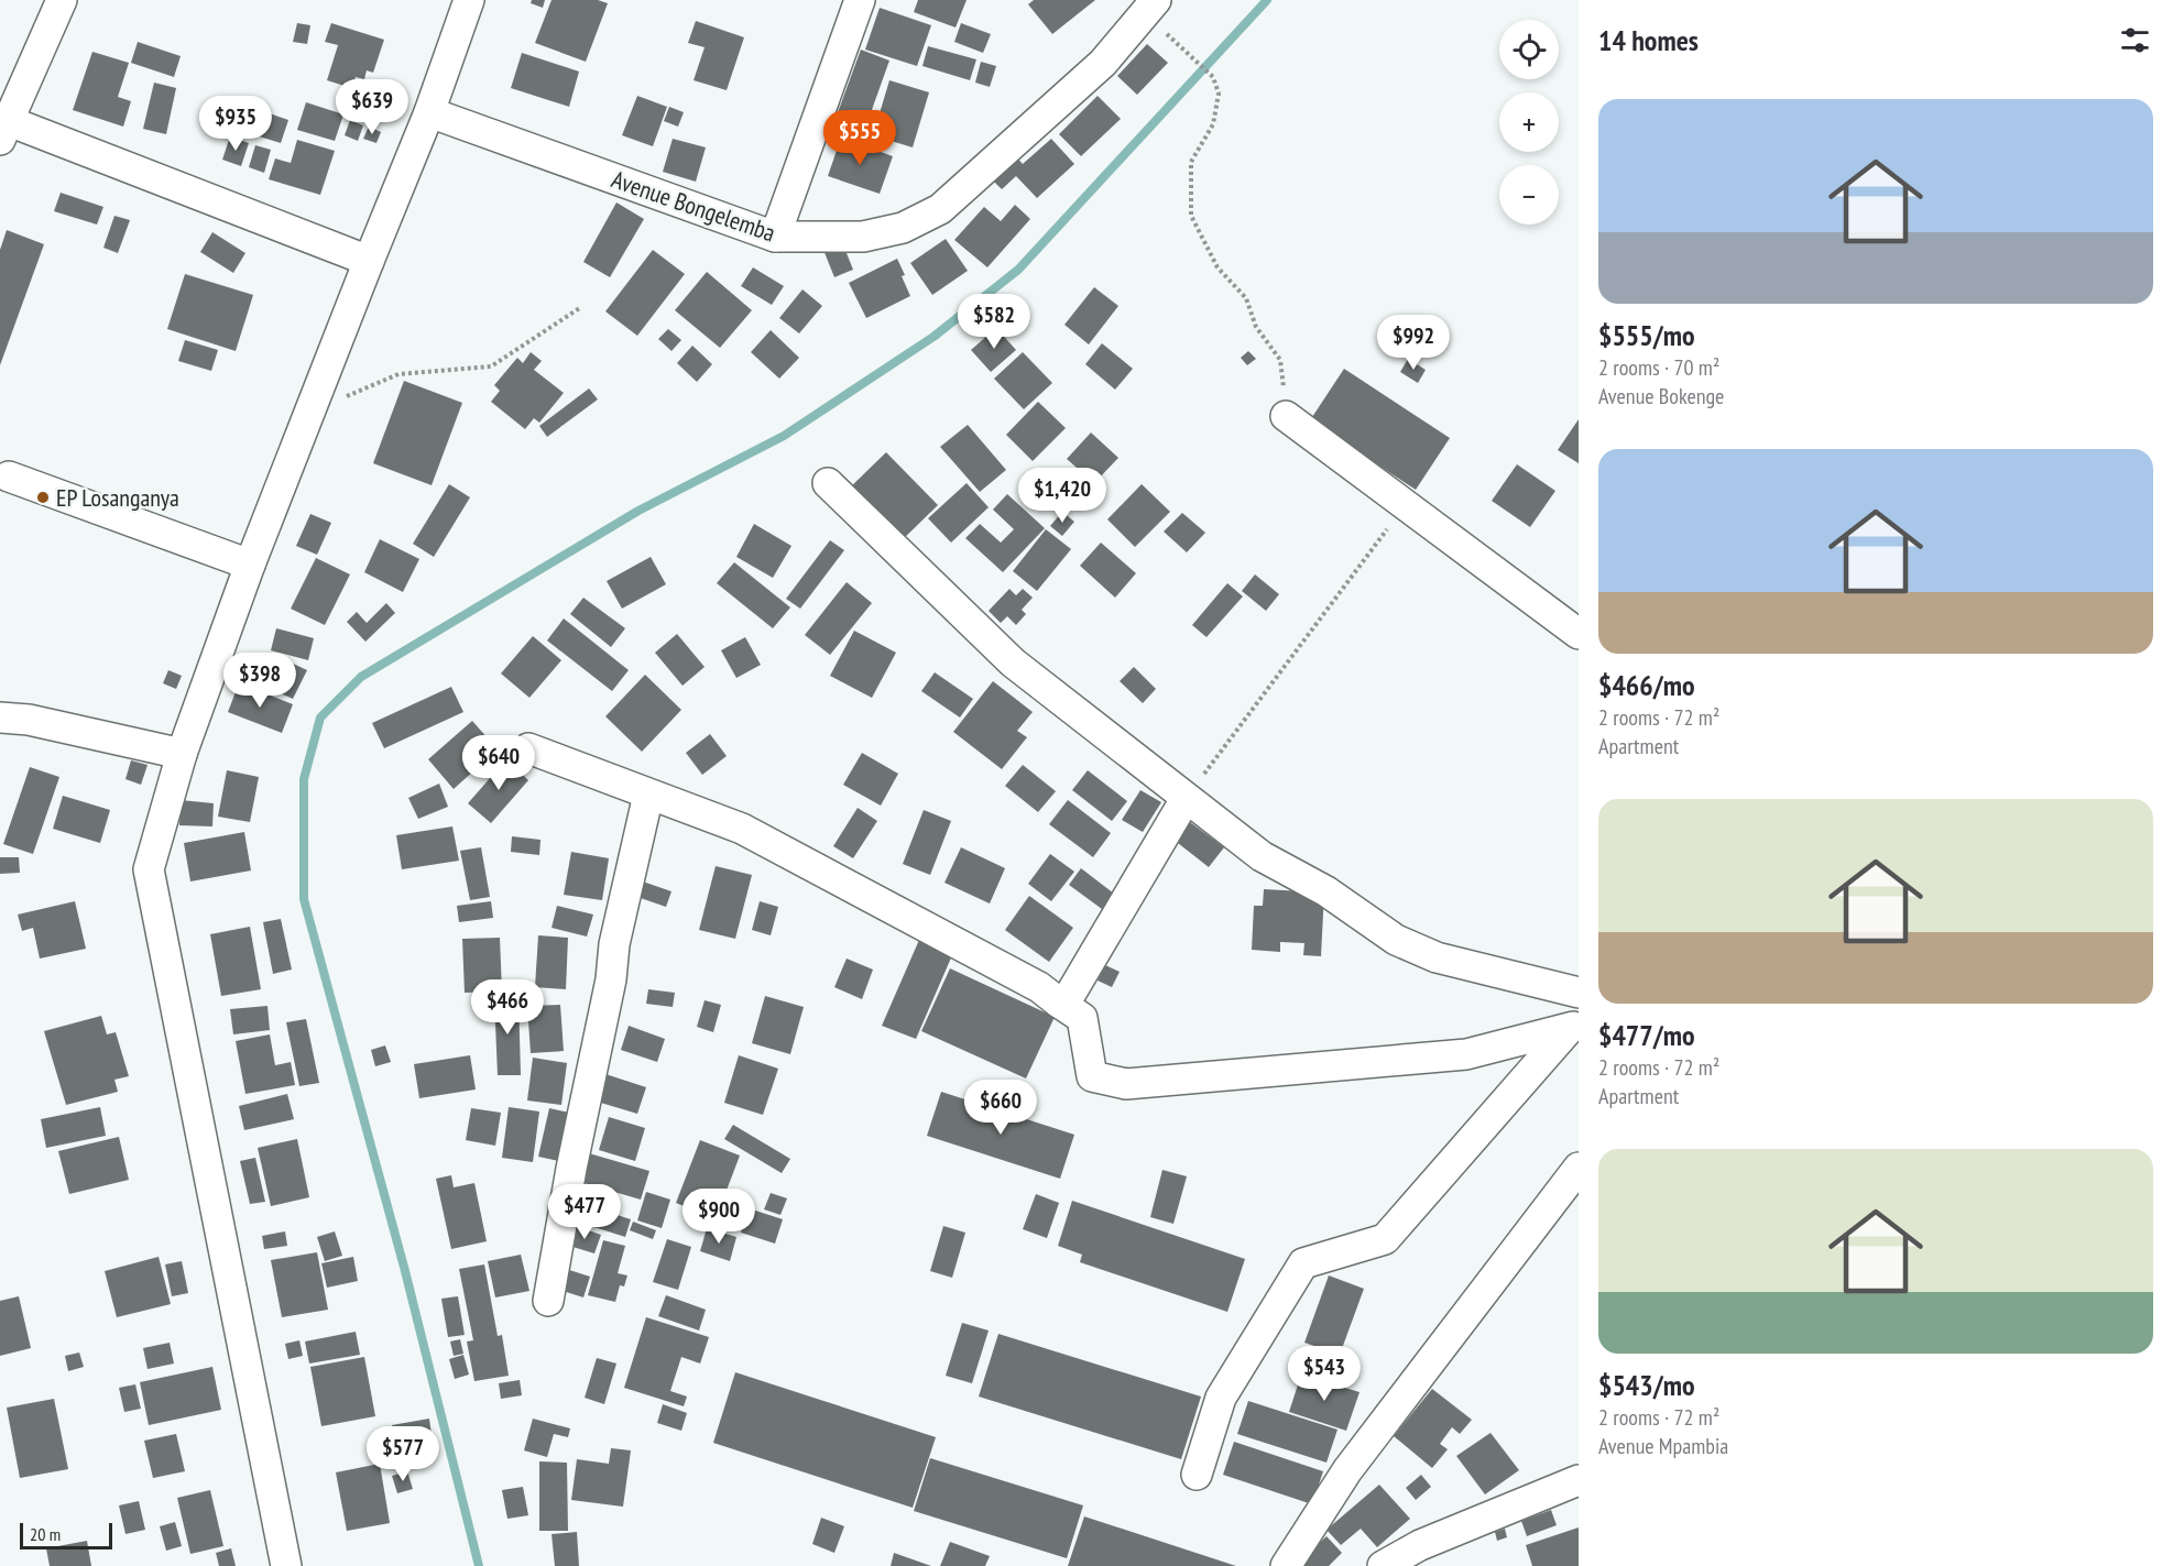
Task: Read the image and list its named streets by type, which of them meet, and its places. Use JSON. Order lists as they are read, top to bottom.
{
  "streets": {
    "street": ["Avenue Bongelemba"]
  },
  "places": ["EP Losanganya"],
  "scale_bar": "20 m",
  "page": {
    "heading": "14 homes",
    "map_buttons": ["+", "−"],
    "price": [
      "$639",
      "$935",
      "$555",
      "$582",
      "$992",
      "$1,420",
      "$398",
      "$640",
      "$466",
      "$660",
      "$477",
      "$900",
      "$543",
      "$577"
    ],
    "list": [
      {
        "name": "$555/mo",
        "note": "2 rooms · 70 m² · Avenue Bokenge"
      },
      {
        "name": "$466/mo",
        "note": "2 rooms · 72 m² · Apartment"
      },
      {
        "name": "$477/mo",
        "note": "2 rooms · 72 m² · Apartment"
      },
      {
        "name": "$543/mo",
        "note": "2 rooms · 72 m² · Avenue Mpambia"
      }
    ],
    "scale": "20 m"
  }
}
